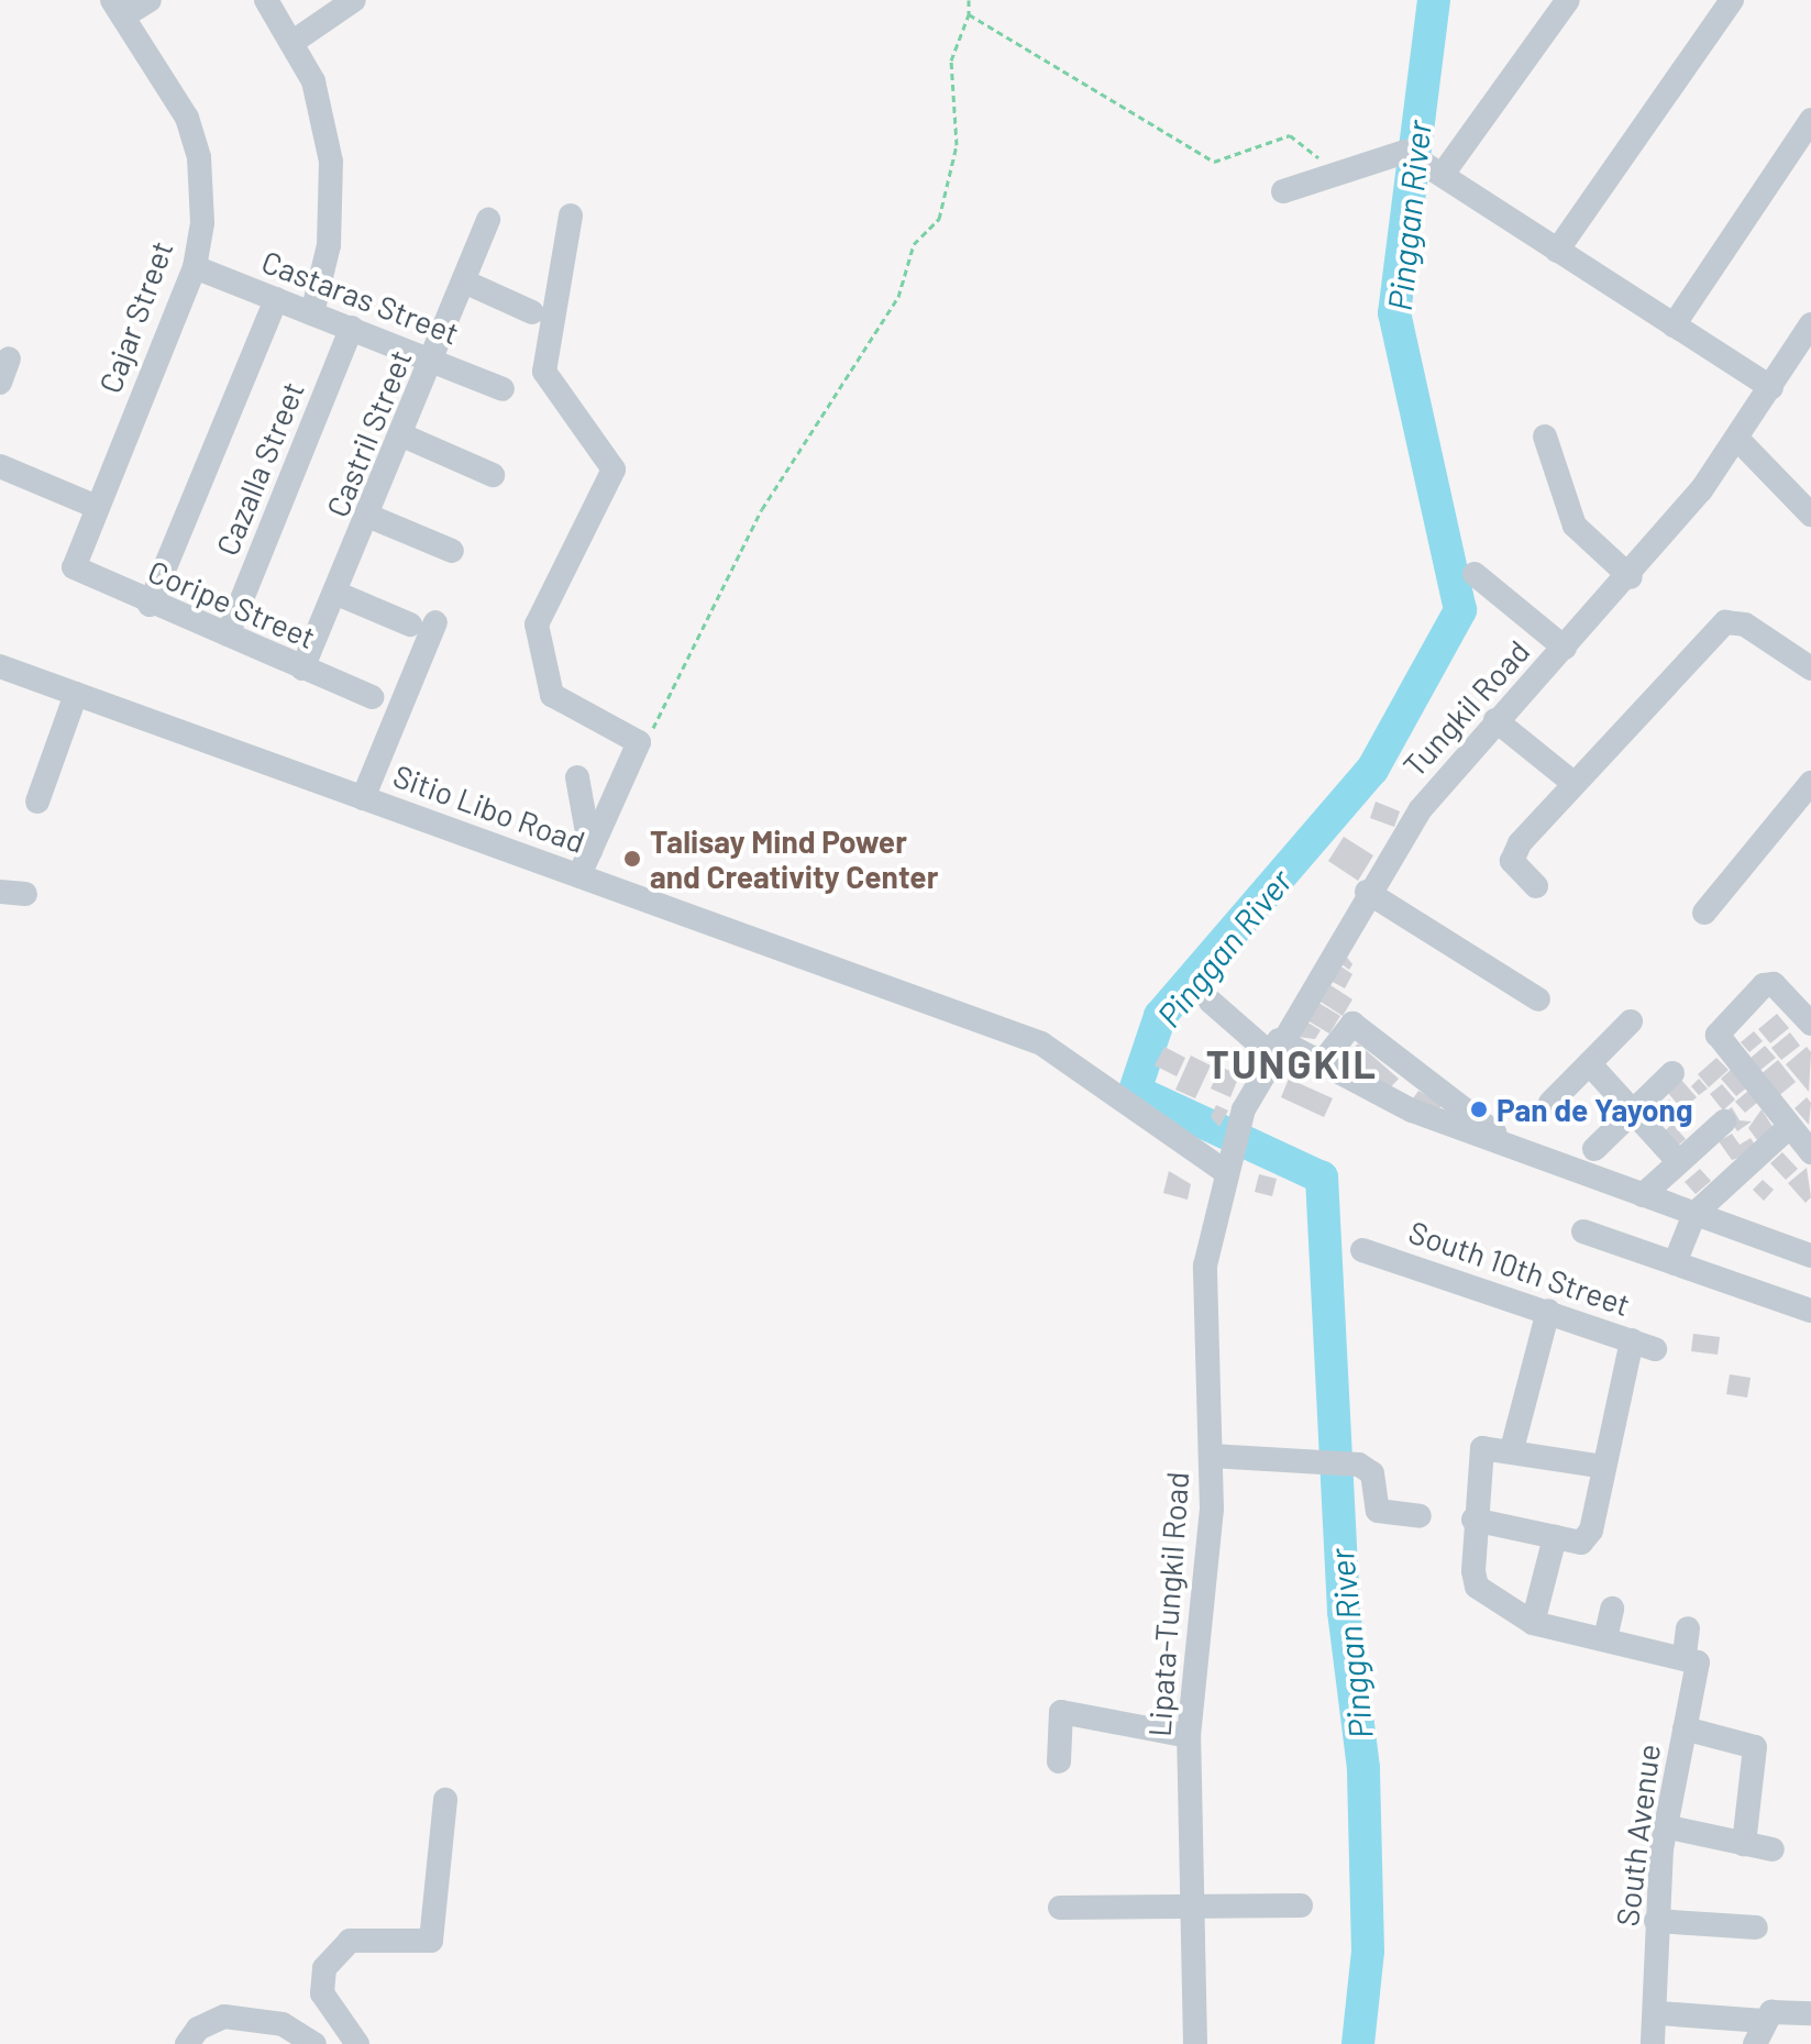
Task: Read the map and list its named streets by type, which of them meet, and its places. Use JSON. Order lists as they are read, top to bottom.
{
  "streets": {
    "street": [
      "Castaras Street",
      "Cajar Street",
      "Castril Street",
      "Cazalla Street",
      "Coripe Street",
      "Tungkil Road",
      "Sitio Libo Road",
      "South 10th Street",
      "Lipata-Tungkil Road",
      "South Avenue"
    ]
  },
  "crossings": [
    ["Castaras Street", "Cajar Street"],
    ["Castaras Street", "Castril Street"],
    ["Castaras Street", "Cazalla Street"],
    ["Cajar Street", "Coripe Street"],
    ["Castril Street", "Coripe Street"],
    ["Cazalla Street", "Coripe Street"],
    ["Tungkil Road", "Sitio Libo Road"],
    ["Tungkil Road", "Lipata-Tungkil Road"],
    ["Sitio Libo Road", "Lipata-Tungkil Road"]
  ],
  "districts": ["TUNGKIL"],
  "water": ["Pinggan River"],
  "places": ["Talisay Mind Power and Creativity Center", "Pan de Yayong"]
}
